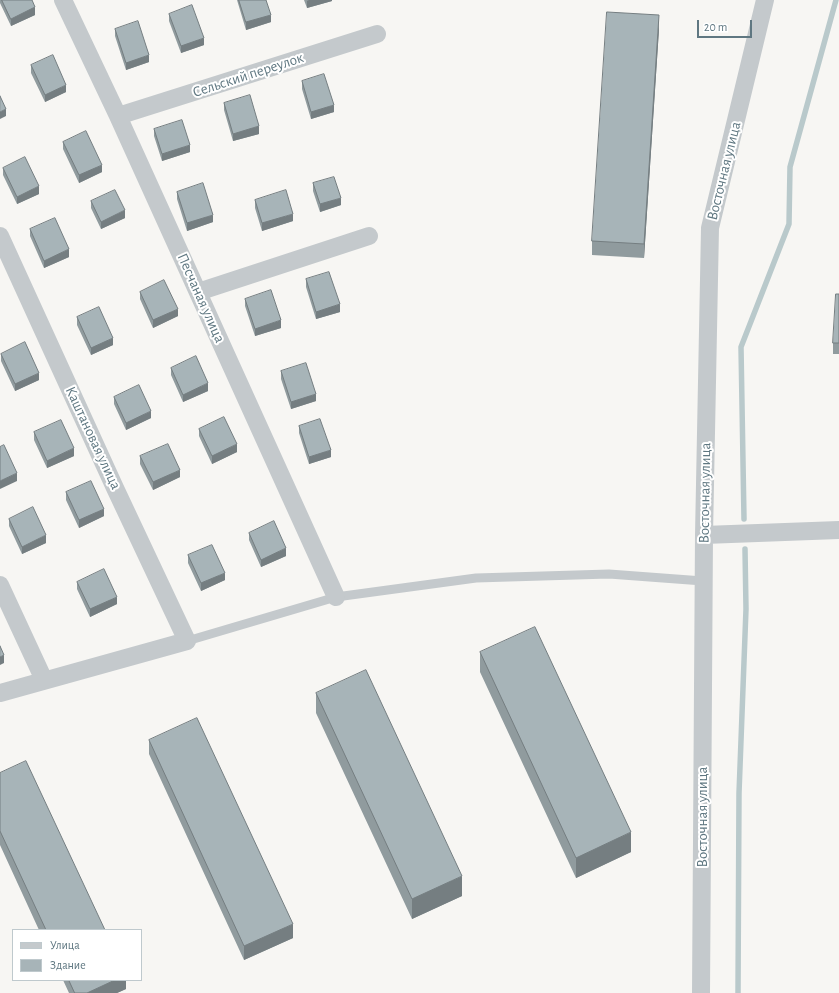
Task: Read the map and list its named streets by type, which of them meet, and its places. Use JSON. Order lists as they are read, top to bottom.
{
  "streets": {
    "street": [
      "Сельский переулок",
      "Восточная улица",
      "Песчаная улица",
      "Каштановая улица"
    ]
  },
  "crossings": [
    ["Сельский переулок", "Песчаная улица"]
  ],
  "legend": ["Улица", "Здание"],
  "scale_bar": "20 m"
}
